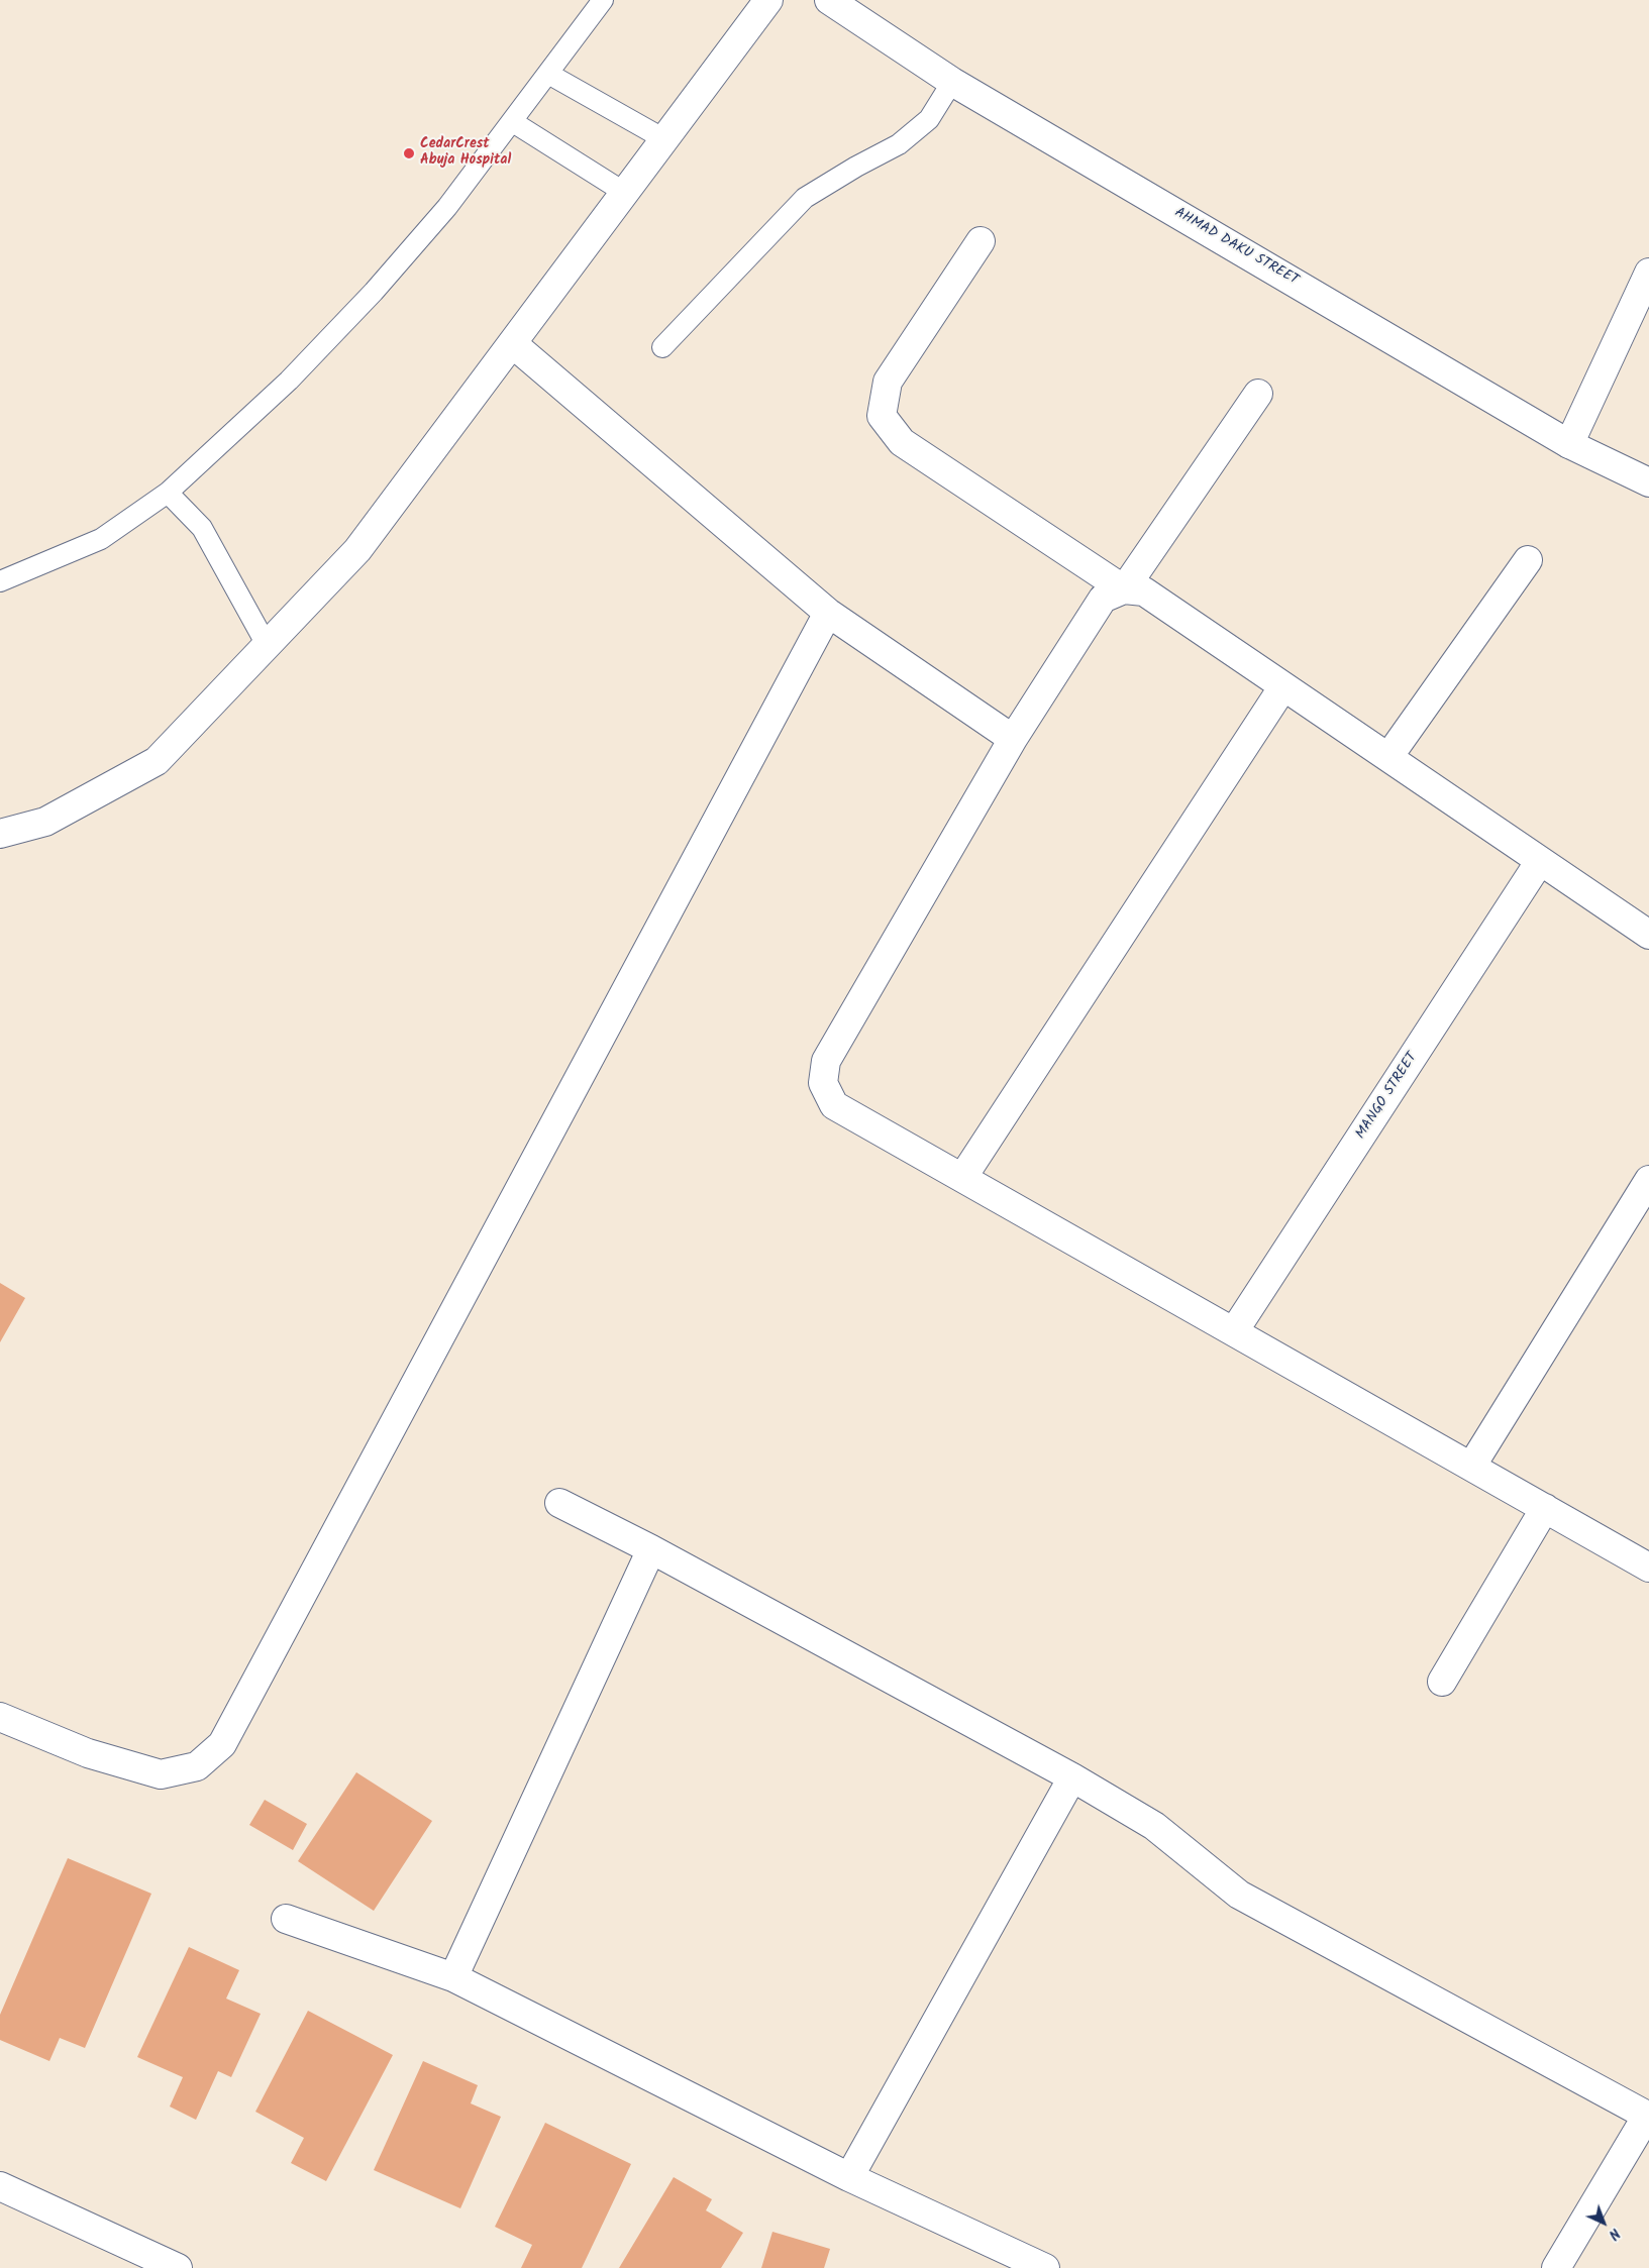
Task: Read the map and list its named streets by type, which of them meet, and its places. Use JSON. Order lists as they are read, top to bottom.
{
  "streets": {
    "street": ["AHMAD DAKU STREET", "MANGO STREET"]
  },
  "places": ["CedarCrest Abuja Hospital"],
  "north": "bottom right"
}
